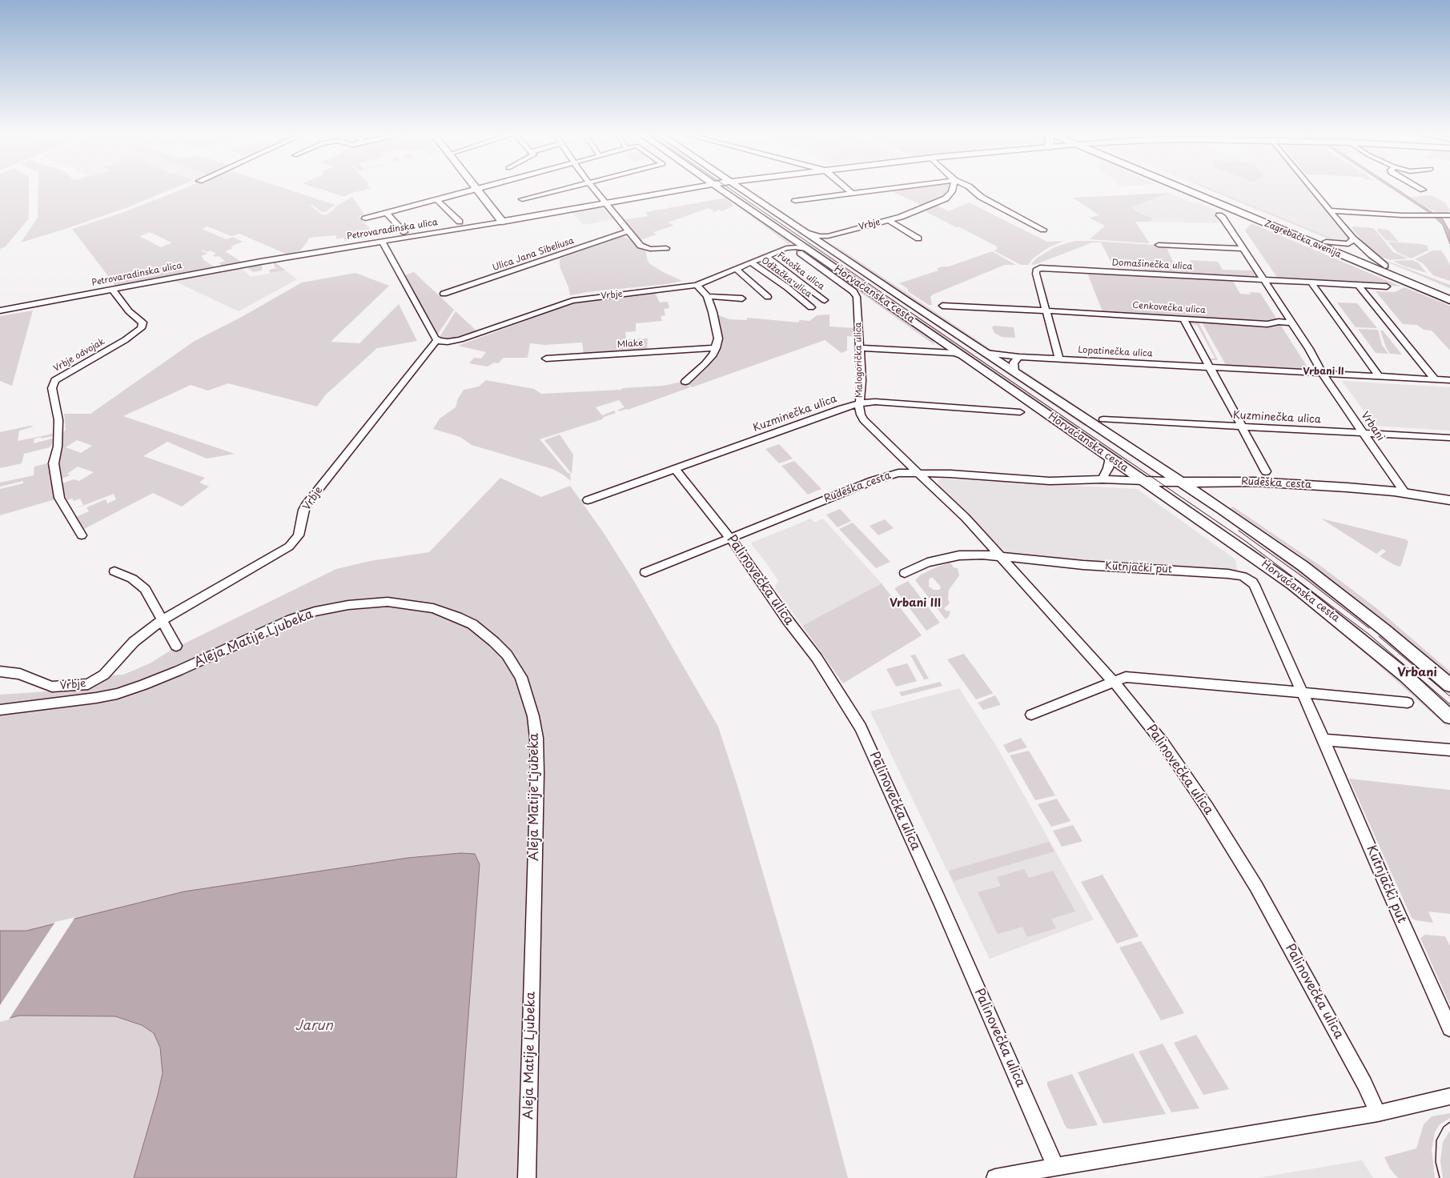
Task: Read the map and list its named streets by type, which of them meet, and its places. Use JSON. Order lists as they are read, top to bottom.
{
  "streets": {
    "main road": ["Zagrebačka avenija"],
    "street": [
      "Vrbje",
      "Petrovaradinska ulica",
      "Ulica Jana Sibeliusa",
      "Domašinečka ulica",
      "Futoška ulica",
      "Odžačka ulica",
      "Horvaćanska cesta",
      "Cenkovečka ulica",
      "Mlake",
      "Lopatinečka ulica",
      "Vrbje odvojak",
      "Malogorička ulica",
      "Kuzminečka ulica",
      "Vrbani",
      "Rudeška cesta",
      "Kutnjački put",
      "Palinovečka ulica",
      "Aleja Matije Ljubeka"
    ]
  },
  "crossings": [
    ["Vrbje", "Futoška ulica"],
    ["Vrbje", "Odžačka ulica"],
    ["Vrbje", "Horvaćanska cesta"],
    ["Vrbje", "Malogorička ulica"],
    ["Petrovaradinska ulica", "Vrbje odvojak"],
    ["Domašinečka ulica", "Cenkovečka ulica"],
    ["Domašinečka ulica", "Vrbani"],
    ["Horvaćanska cesta", "Lopatinečka ulica"],
    ["Horvaćanska cesta", "Malogorička ulica"],
    ["Horvaćanska cesta", "Rudeška cesta"],
    ["Cenkovečka ulica", "Vrbani"],
    ["Lopatinečka ulica", "Vrbani"],
    ["Malogorička ulica", "Kuzminečka ulica"],
    ["Malogorička ulica", "Rudeška cesta"],
    ["Malogorička ulica", "Palinovečka ulica"],
    ["Kuzminečka ulica", "Vrbani"],
    ["Kuzminečka ulica", "Palinovečka ulica"],
    ["Vrbani", "Rudeška cesta"],
    ["Rudeška cesta", "Palinovečka ulica"],
    ["Kutnjački put", "Palinovečka ulica"]
  ],
  "districts": ["Vrbani II", "Vrbani III", "Vrbani"],
  "water": ["Jarun"]
}
